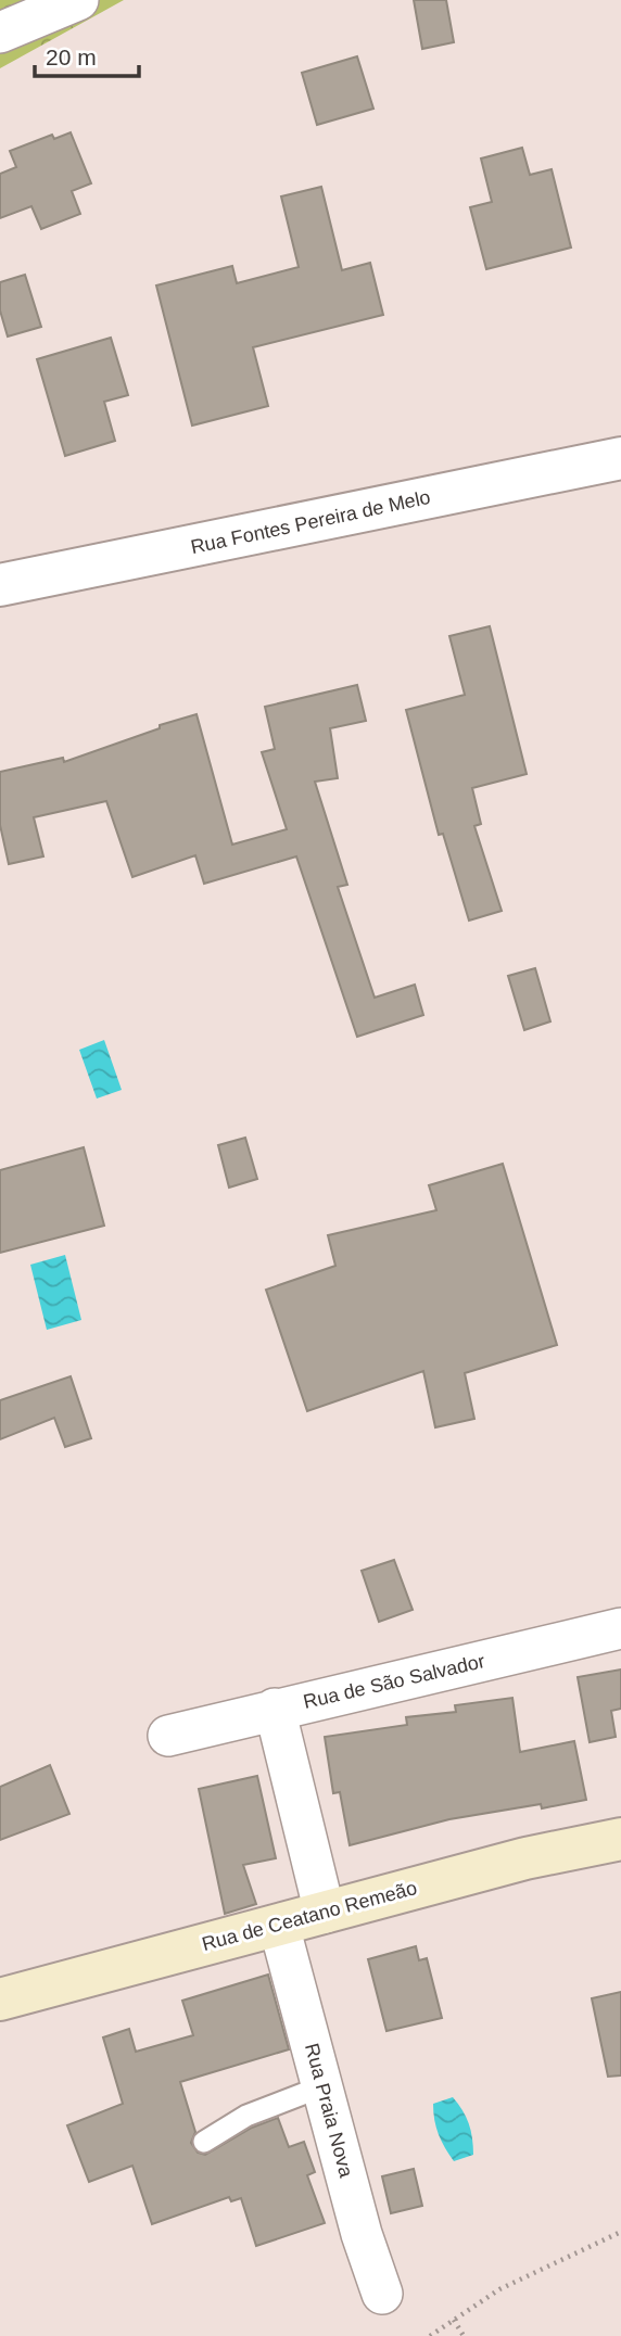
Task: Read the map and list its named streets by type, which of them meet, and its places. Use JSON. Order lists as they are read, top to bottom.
{
  "streets": {
    "main road": ["Rua de Ceatano Remeão"],
    "street": ["Rua Fontes Pereira de Melo", "Rua de São Salvador", "Rua Praia Nova"]
  },
  "crossings": [
    ["Rua de Ceatano Remeão", "Rua Praia Nova"]
  ],
  "scale_bar": "20 m"
}
